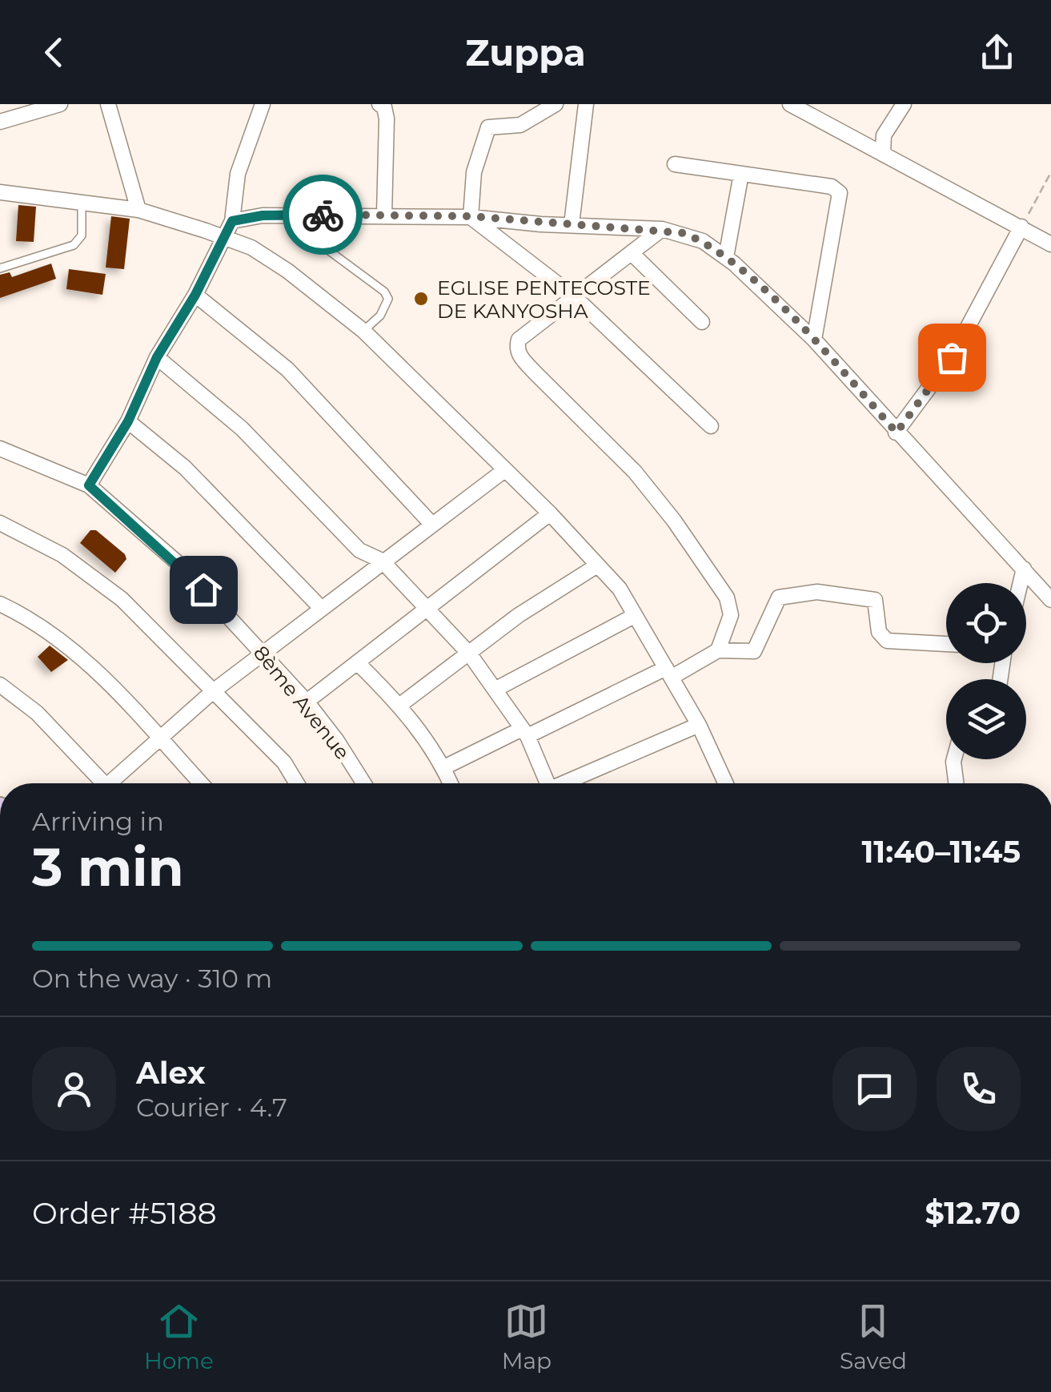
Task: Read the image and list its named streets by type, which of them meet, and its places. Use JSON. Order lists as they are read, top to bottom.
{
  "streets": {
    "street": ["8ème Avenue"]
  },
  "places": ["EGLISE PENTECOSTE DE KANYOSHA"],
  "page": {
    "header": "Zuppa",
    "heading": ["3 min", "Arriving in", "11:40–11:45"],
    "panel": [
      "Alex",
      "Courier · 4.7",
      "Order #5188",
      "$12.70"
    ],
    "bar": "On the way · 310 m",
    "tabs": ["Home", "Map", "Saved"]
  }
}
